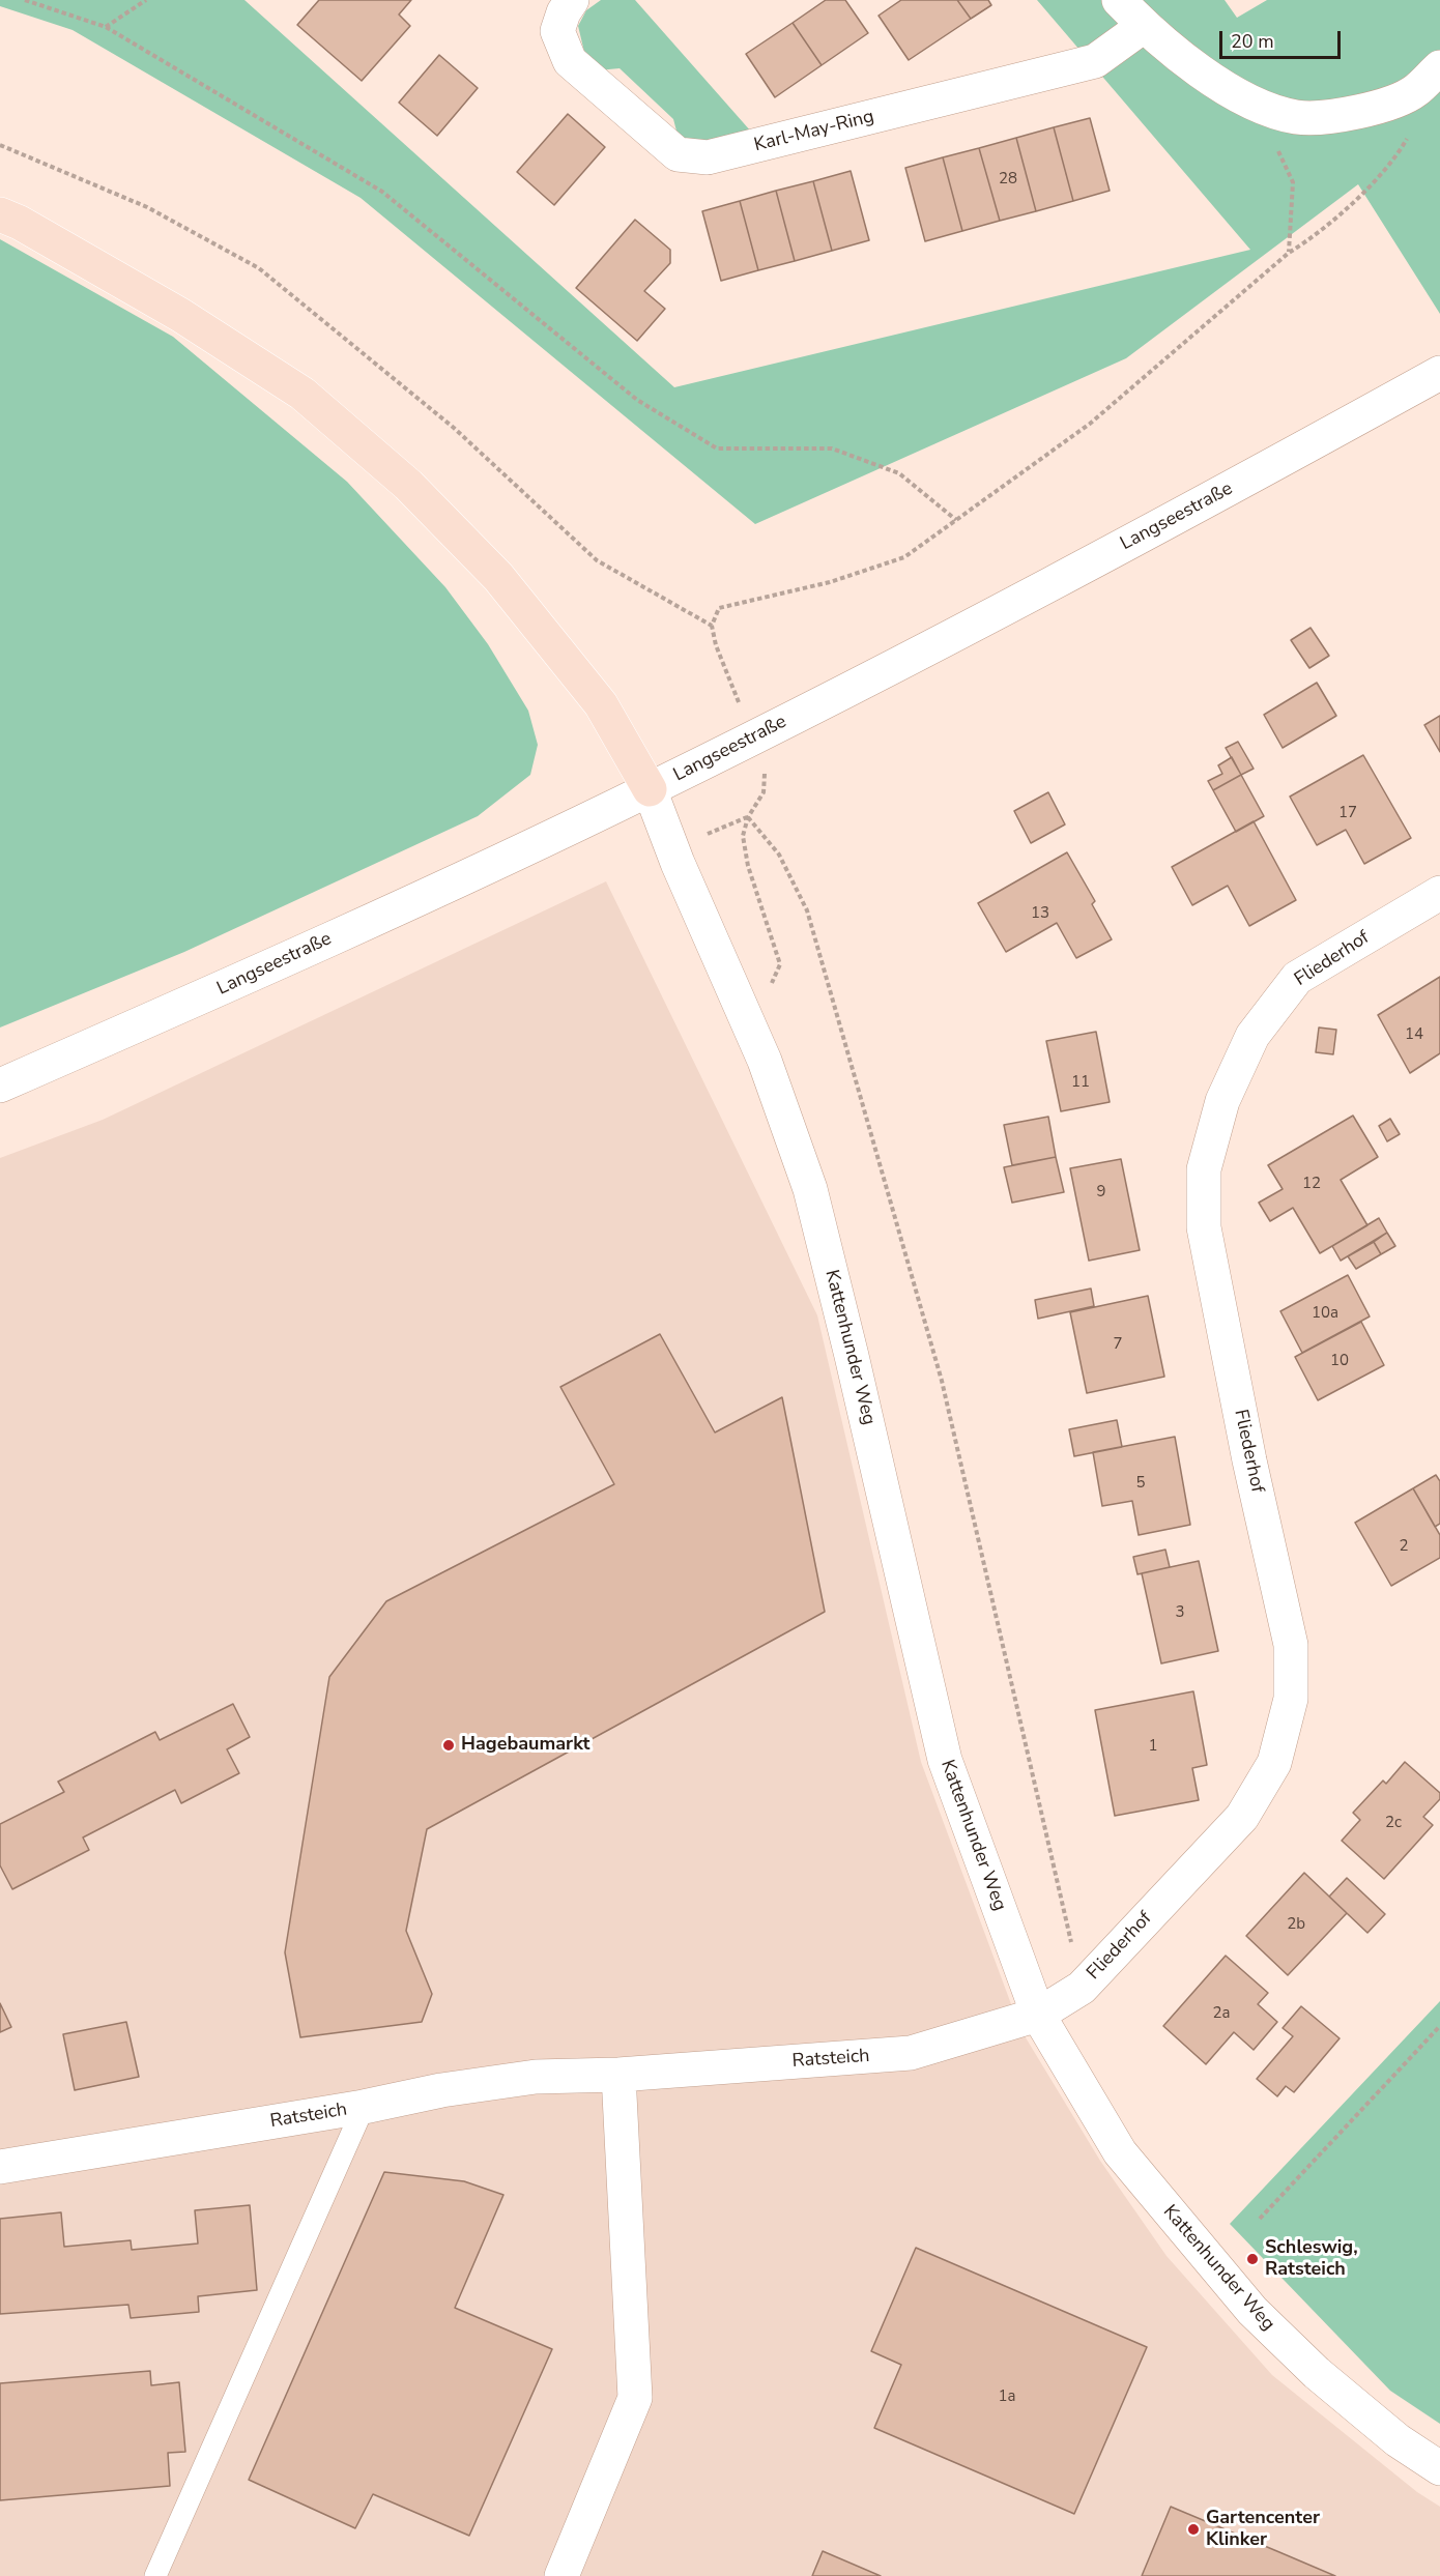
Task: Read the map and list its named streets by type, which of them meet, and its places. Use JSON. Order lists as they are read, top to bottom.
{
  "streets": {
    "street": [
      "Karl-May-Ring",
      "Langseestraße",
      "Fliederhof",
      "Kattenhunder Weg",
      "Ratsteich"
    ]
  },
  "crossings": [
    ["Langseestraße", "Kattenhunder Weg"],
    ["Fliederhof", "Kattenhunder Weg"],
    ["Fliederhof", "Ratsteich"],
    ["Kattenhunder Weg", "Ratsteich"]
  ],
  "places": ["Hagebaumarkt", "Schleswig, Ratsteich", "Gartencenter Klinker"],
  "house_numbers": [
    "28",
    "17",
    "13",
    "14",
    "11",
    "12",
    "9",
    "10a",
    "7",
    "10",
    "5",
    "2",
    "3",
    "1",
    "2c",
    "2b",
    "2a",
    "1a"
  ],
  "scale_bar": "20 m"
}
